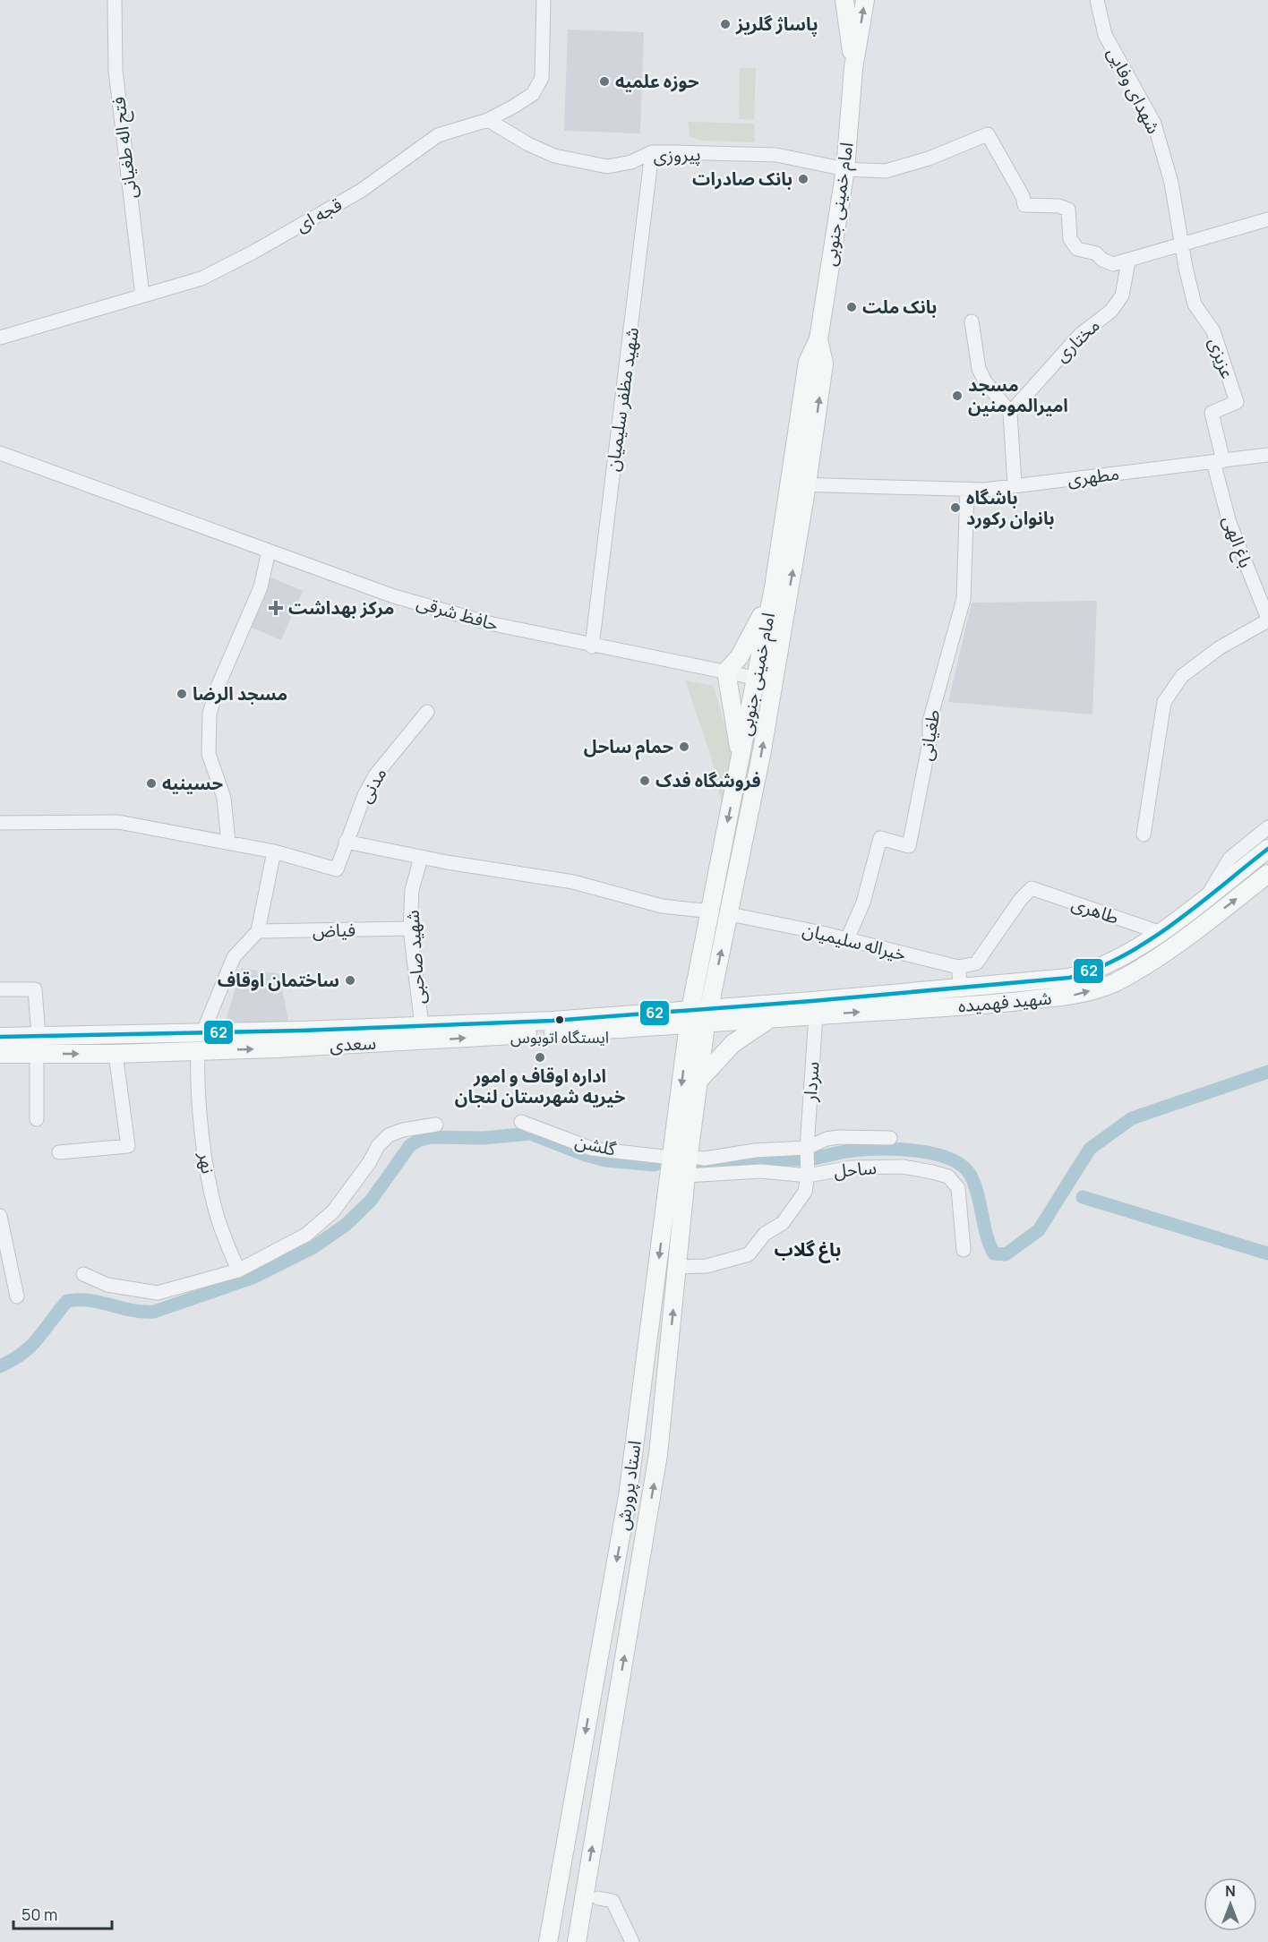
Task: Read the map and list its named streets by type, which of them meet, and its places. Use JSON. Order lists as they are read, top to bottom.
{
  "streets": {
    "main road": [
      "امام خمینی جنوبی",
      "شهید فهمیده",
      "سعدی",
      "استاد پرورش"
    ],
    "street": [
      "شهدای وفایی",
      "فتح اله طغیانی",
      "پیروزی",
      "قجه ای",
      "مختاری",
      "عزیزی",
      "شهید مظفر سلیمیان",
      "مطهری",
      "باغ الهی",
      "حافظ شرقی",
      "طغیانی",
      "مدنی",
      "طاهری",
      "فیاض",
      "خیراله سلیمیان",
      "شهید صاحبی",
      "سردار",
      "گلشن",
      "نهر",
      "ساحل"
    ]
  },
  "crossings": [
    ["شهدای وفایی", "عزیزی"],
    ["فتح اله طغیانی", "قجه ای"],
    ["پیروزی", "امام خمینی جنوبی"],
    ["پیروزی", "قجه ای"],
    ["پیروزی", "مختاری"],
    ["پیروزی", "شهید مظفر سلیمیان"],
    ["امام خمینی جنوبی", "مطهری"],
    ["امام خمینی جنوبی", "حافظ شرقی"],
    ["امام خمینی جنوبی", "خیراله سلیمیان"],
    ["امام خمینی جنوبی", "شهید فهمیده"],
    ["امام خمینی جنوبی", "سعدی"],
    ["امام خمینی جنوبی", "استاد پرورش"],
    ["عزیزی", "مطهری"],
    ["عزیزی", "باغ الهی"],
    ["شهید مظفر سلیمیان", "حافظ شرقی"],
    ["مطهری", "باغ الهی"],
    ["مطهری", "طغیانی"],
    ["طغیانی", "خیراله سلیمیان"],
    ["طاهری", "خیراله سلیمیان"],
    ["طاهری", "شهید فهمیده"],
    ["فیاض", "شهید صاحبی"],
    ["شهید صاحبی", "سعدی"],
    ["شهید فهمیده", "سعدی"],
    ["شهید فهمیده", "سردار"],
    ["شهید فهمیده", "استاد پرورش"],
    ["سعدی", "نهر"],
    ["سعدی", "استاد پرورش"],
    ["سردار", "گلشن"],
    ["سردار", "ساحل"],
    ["سردار", "استاد پرورش"],
    ["گلشن", "استاد پرورش"],
    ["ساحل", "استاد پرورش"]
  ],
  "districts": ["باغ گلاب"],
  "places": {
    "other": [
      "پاساژ گلریز",
      "حوزه علمیه",
      "بانک صادرات",
      "بانک ملت",
      "مسجد امیرالمومنین",
      "باشگاه بانوان رکورد",
      "مسجد الرضا",
      "حمام ساحل",
      "فروشگاه فدک",
      "حسینیه",
      "ساختمان اوقاف",
      "ایستگاه اتوبوس",
      "اداره اوقاف و امور خیریه شهرستان لنجان"
    ],
    "health": ["مرکز بهداشت"]
  },
  "lines": ["transit line 62"],
  "scale_bar": "50 m",
  "north": "top"
}
